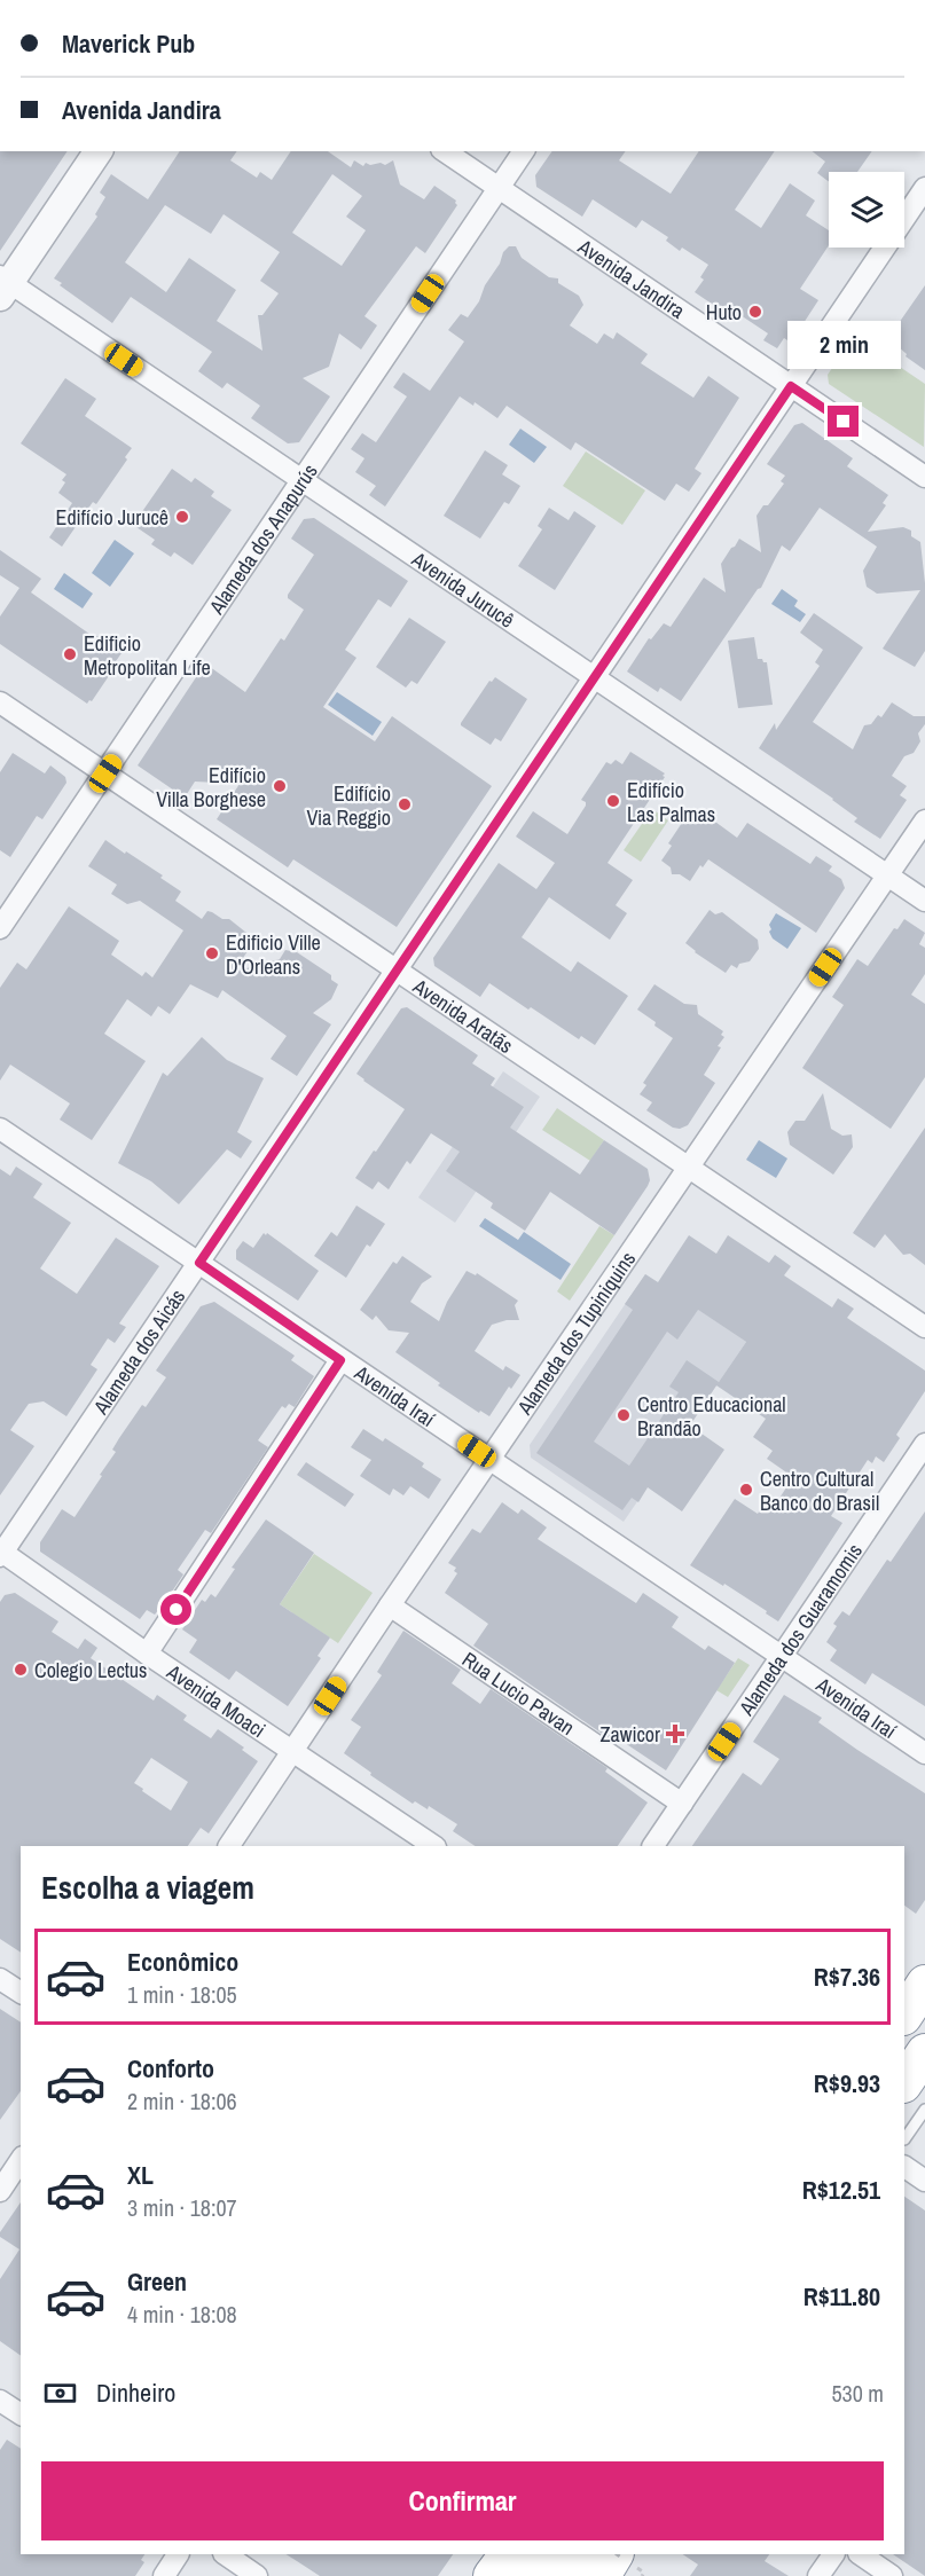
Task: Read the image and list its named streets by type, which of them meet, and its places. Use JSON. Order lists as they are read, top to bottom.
{
  "streets": {
    "street": [
      "Avenida Jandira",
      "Alameda dos Anapurús",
      "Avenida Jurucê",
      "Avenida Aratãs",
      "Alameda dos Tupiniquins",
      "Alameda dos Aicás",
      "Avenida Iraí",
      "Alameda dos Guaramomis",
      "Rua Lucio Pavan",
      "Avenida Moaci"
    ]
  },
  "crossings": [
    ["Avenida Jandira", "Alameda dos Anapurús"],
    ["Avenida Jandira", "Alameda dos Aicás"],
    ["Alameda dos Anapurús", "Avenida Jurucê"],
    ["Alameda dos Anapurús", "Avenida Aratãs"],
    ["Avenida Jurucê", "Alameda dos Tupiniquins"],
    ["Avenida Jurucê", "Alameda dos Aicás"],
    ["Avenida Aratãs", "Alameda dos Tupiniquins"],
    ["Avenida Aratãs", "Alameda dos Aicás"],
    ["Alameda dos Tupiniquins", "Avenida Iraí"],
    ["Alameda dos Tupiniquins", "Rua Lucio Pavan"],
    ["Alameda dos Tupiniquins", "Avenida Moaci"],
    ["Alameda dos Aicás", "Avenida Iraí"],
    ["Alameda dos Aicás", "Avenida Moaci"],
    ["Avenida Iraí", "Alameda dos Guaramomis"],
    ["Alameda dos Guaramomis", "Rua Lucio Pavan"]
  ],
  "places": {
    "other": [
      "Huto",
      "Edifício Jurucê",
      "Edificio Metropolitan Life",
      "Edifício Villa Borghese",
      "Edifício Las Palmas",
      "Edifício Via Reggio",
      "Edificio Ville D'Orleans",
      "Centro Educacional Brandão",
      "Centro Cultural Banco do Brasil",
      "Colegio Lectus"
    ],
    "health": ["Zawicor"]
  },
  "page": {
    "banner": ["Maverick Pub", "Avenida Jandira"],
    "bubble": "2 min",
    "heading": "Escolha a viagem",
    "list": [
      {
        "name": "Econômico",
        "note": "1 min · 18:05",
        "value": "R$7.36"
      },
      {
        "name": "Conforto",
        "note": "2 min · 18:06",
        "value": "R$9.93"
      },
      {
        "name": "XL",
        "note": "3 min · 18:07",
        "value": "R$12.51"
      },
      {
        "name": "Green",
        "note": "4 min · 18:08",
        "value": "R$11.80"
      }
    ],
    "pay": ["Dinheiro", "530 m"],
    "buttons": "Confirmar"
  }
}
